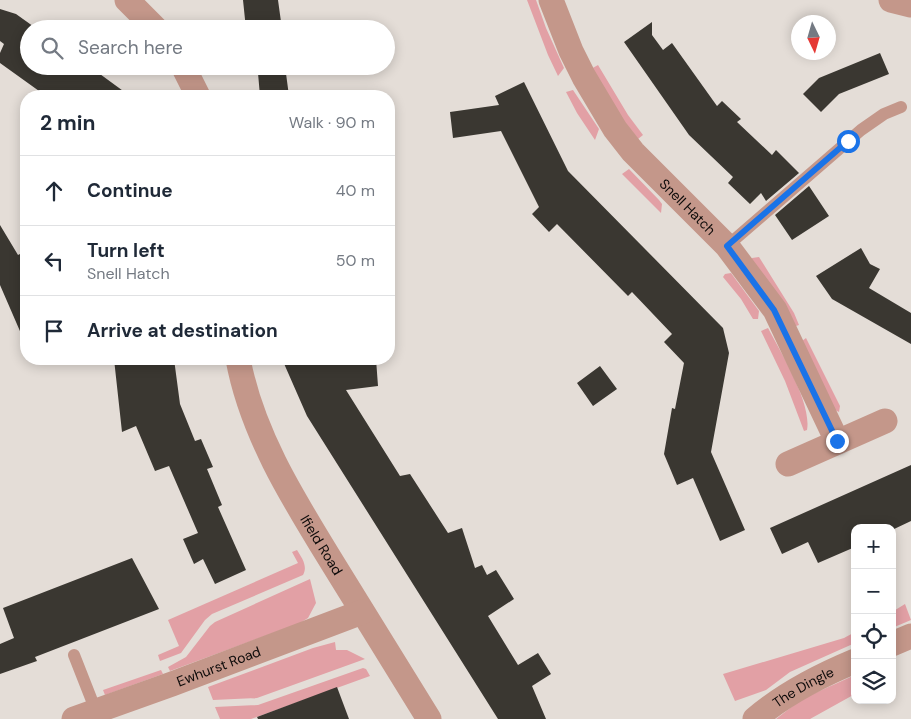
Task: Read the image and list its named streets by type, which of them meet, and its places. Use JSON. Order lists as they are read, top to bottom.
{
  "streets": {
    "street": [
      "Snell Hatch",
      "Ifield Road",
      "Ewhurst Road",
      "The Dingle"
    ]
  },
  "crossings": [
    ["Ifield Road", "Ewhurst Road"]
  ],
  "north": "bottom",
  "page": {
    "search": "Search here",
    "heading": ["2 min", "Walk · 90 m"],
    "list": [
      ["Continue", "40 m"],
      ["Turn left", "Snell Hatch", "50 m"],
      "Arrive at destination"
    ],
    "map_buttons": ["+", "−"]
  }
}
